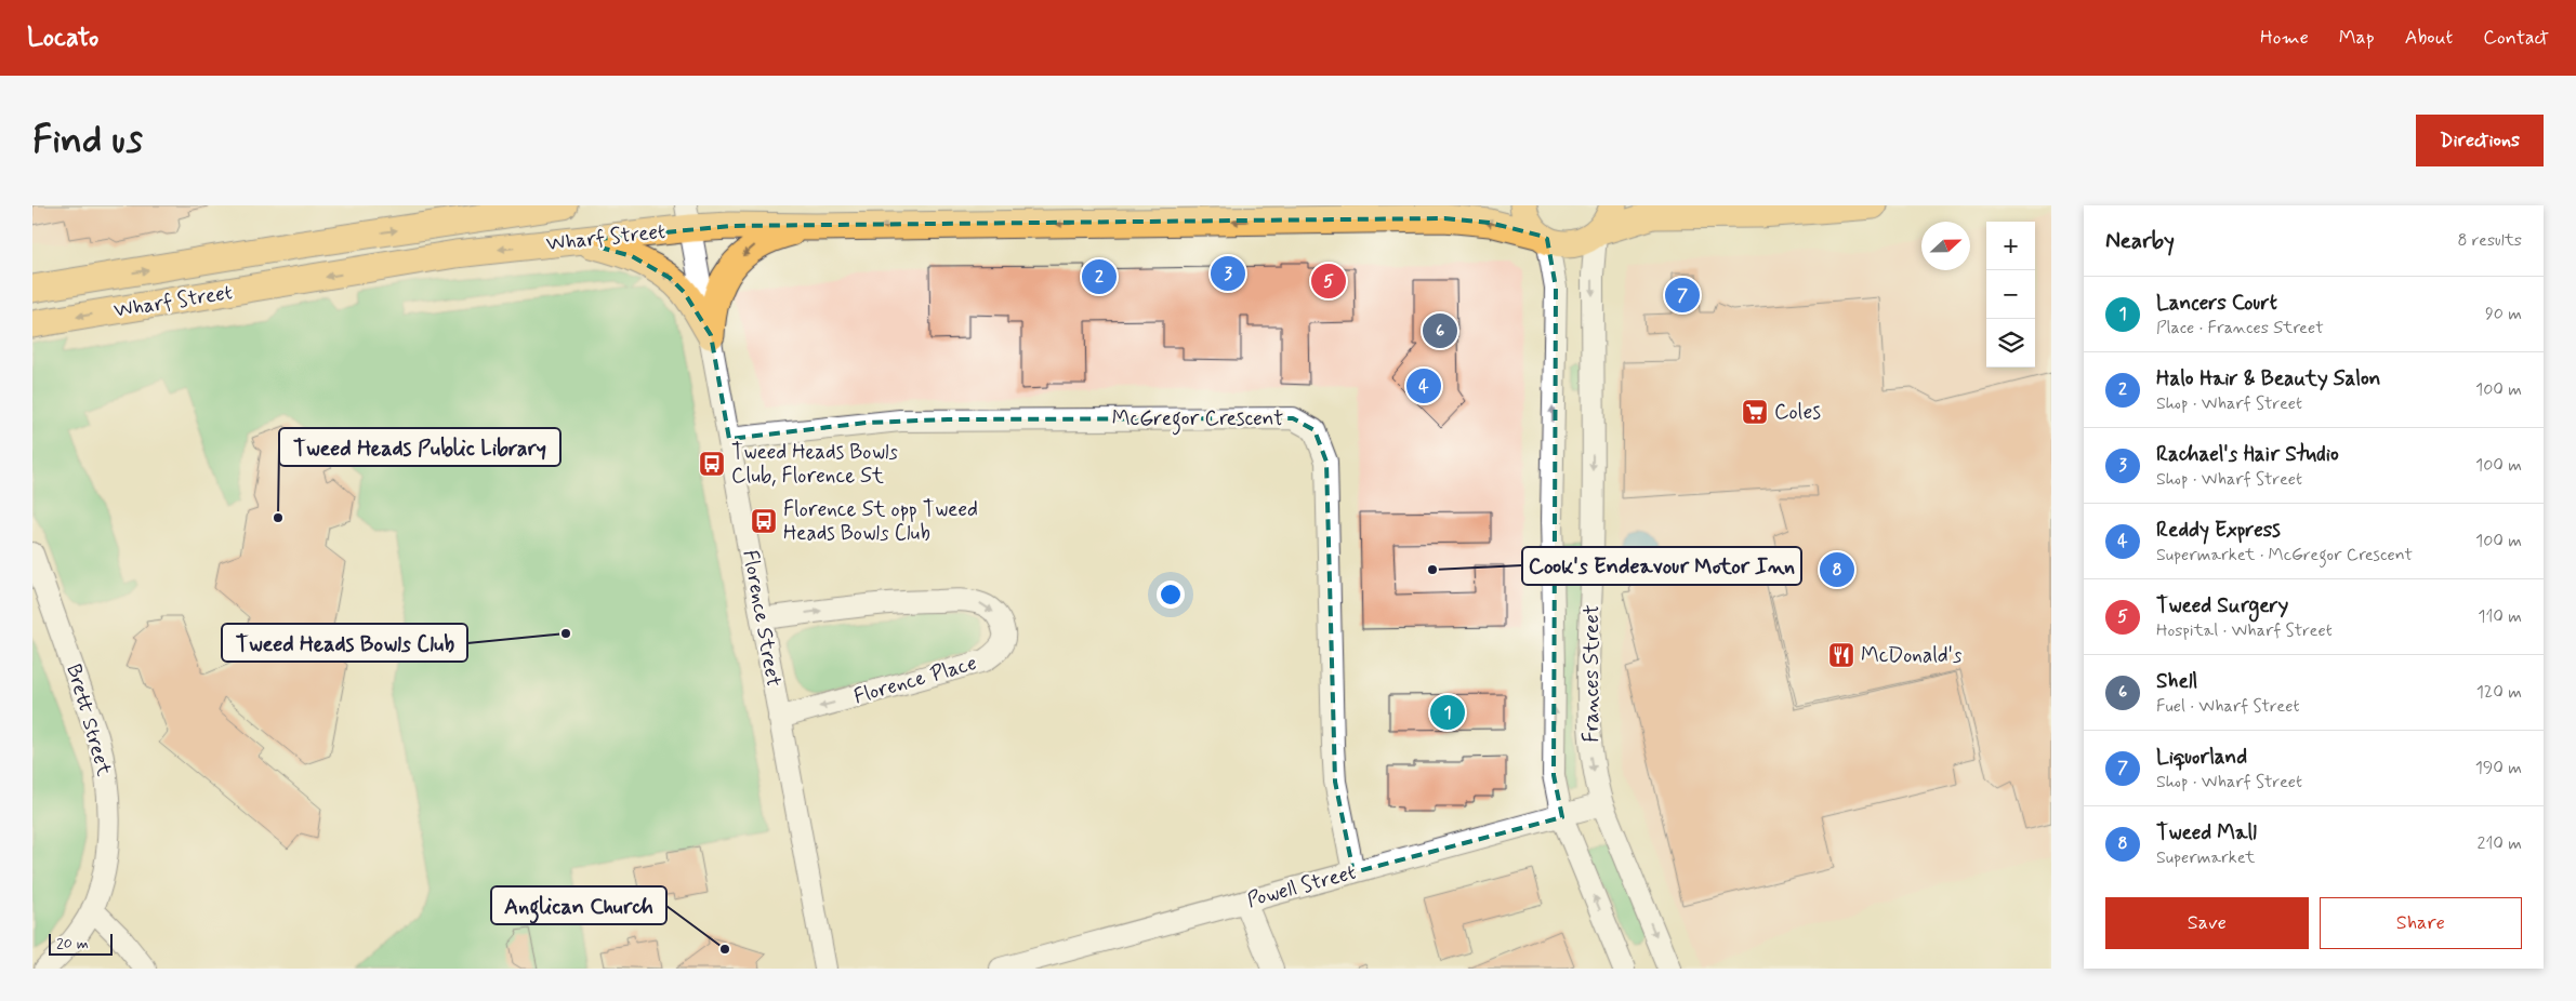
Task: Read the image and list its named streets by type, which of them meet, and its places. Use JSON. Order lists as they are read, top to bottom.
{
  "streets": {
    "main road": ["Wharf Street"],
    "street": [
      "McGregor Crescent",
      "Florence Street",
      "Frances Street",
      "Florence Place",
      "Brett Street",
      "Powell Street"
    ]
  },
  "crossings": [
    ["Wharf Street", "Florence Street"],
    ["Wharf Street", "Frances Street"],
    ["McGregor Crescent", "Florence Street"],
    ["McGregor Crescent", "Powell Street"],
    ["Florence Street", "Florence Place"],
    ["Frances Street", "Powell Street"]
  ],
  "places": {
    "supermarket": ["Coles"],
    "bus stop": ["Tweed Heads Bowls Club, Florence St", "Florence St opp Tweed Heads Bowls Club"],
    "other": [
      "Tweed Heads Public Library",
      "Cook's Endeavour Motor Inn",
      "Tweed Heads Bowls Club",
      "Anglican Church"
    ],
    "restaurant": ["McDonald's"]
  },
  "scale_bar": "20 m",
  "north": "right",
  "page": {
    "header": "Locato",
    "nav": [
      "Home",
      "Map",
      "About",
      "Contact"
    ],
    "buttons": [
      "Directions",
      ["Save", "Share"]
    ],
    "title": "Find us",
    "heading": ["Nearby", "8 results"],
    "map_buttons": ["+", "−"],
    "pins": [
      "3",
      "2",
      "5",
      "7",
      "6",
      "4",
      "8",
      "1"
    ],
    "list": [
      {
        "mark": "1",
        "name": "Lancers Court",
        "note": "Place · Frances Street",
        "value": "90 m"
      },
      {
        "mark": "2",
        "name": "Halo Hair & Beauty Salon",
        "note": "Shop · Wharf Street",
        "value": "100 m"
      },
      {
        "mark": "3",
        "name": "Rachael's Hair Studio",
        "note": "Shop · Wharf Street",
        "value": "100 m"
      },
      {
        "mark": "4",
        "name": "Reddy Express",
        "note": "Supermarket · McGregor Crescent",
        "value": "100 m"
      },
      {
        "mark": "5",
        "name": "Tweed Surgery",
        "note": "Hospital · Wharf Street",
        "value": "110 m"
      },
      {
        "mark": "6",
        "name": "Shell",
        "note": "Fuel · Wharf Street",
        "value": "120 m"
      },
      {
        "mark": "7",
        "name": "Liquorland",
        "note": "Shop · Wharf Street",
        "value": "190 m"
      },
      {
        "mark": "8",
        "name": "Tweed Mall",
        "note": "Supermarket",
        "value": "210 m"
      }
    ],
    "scale": "20 m"
  }
}
